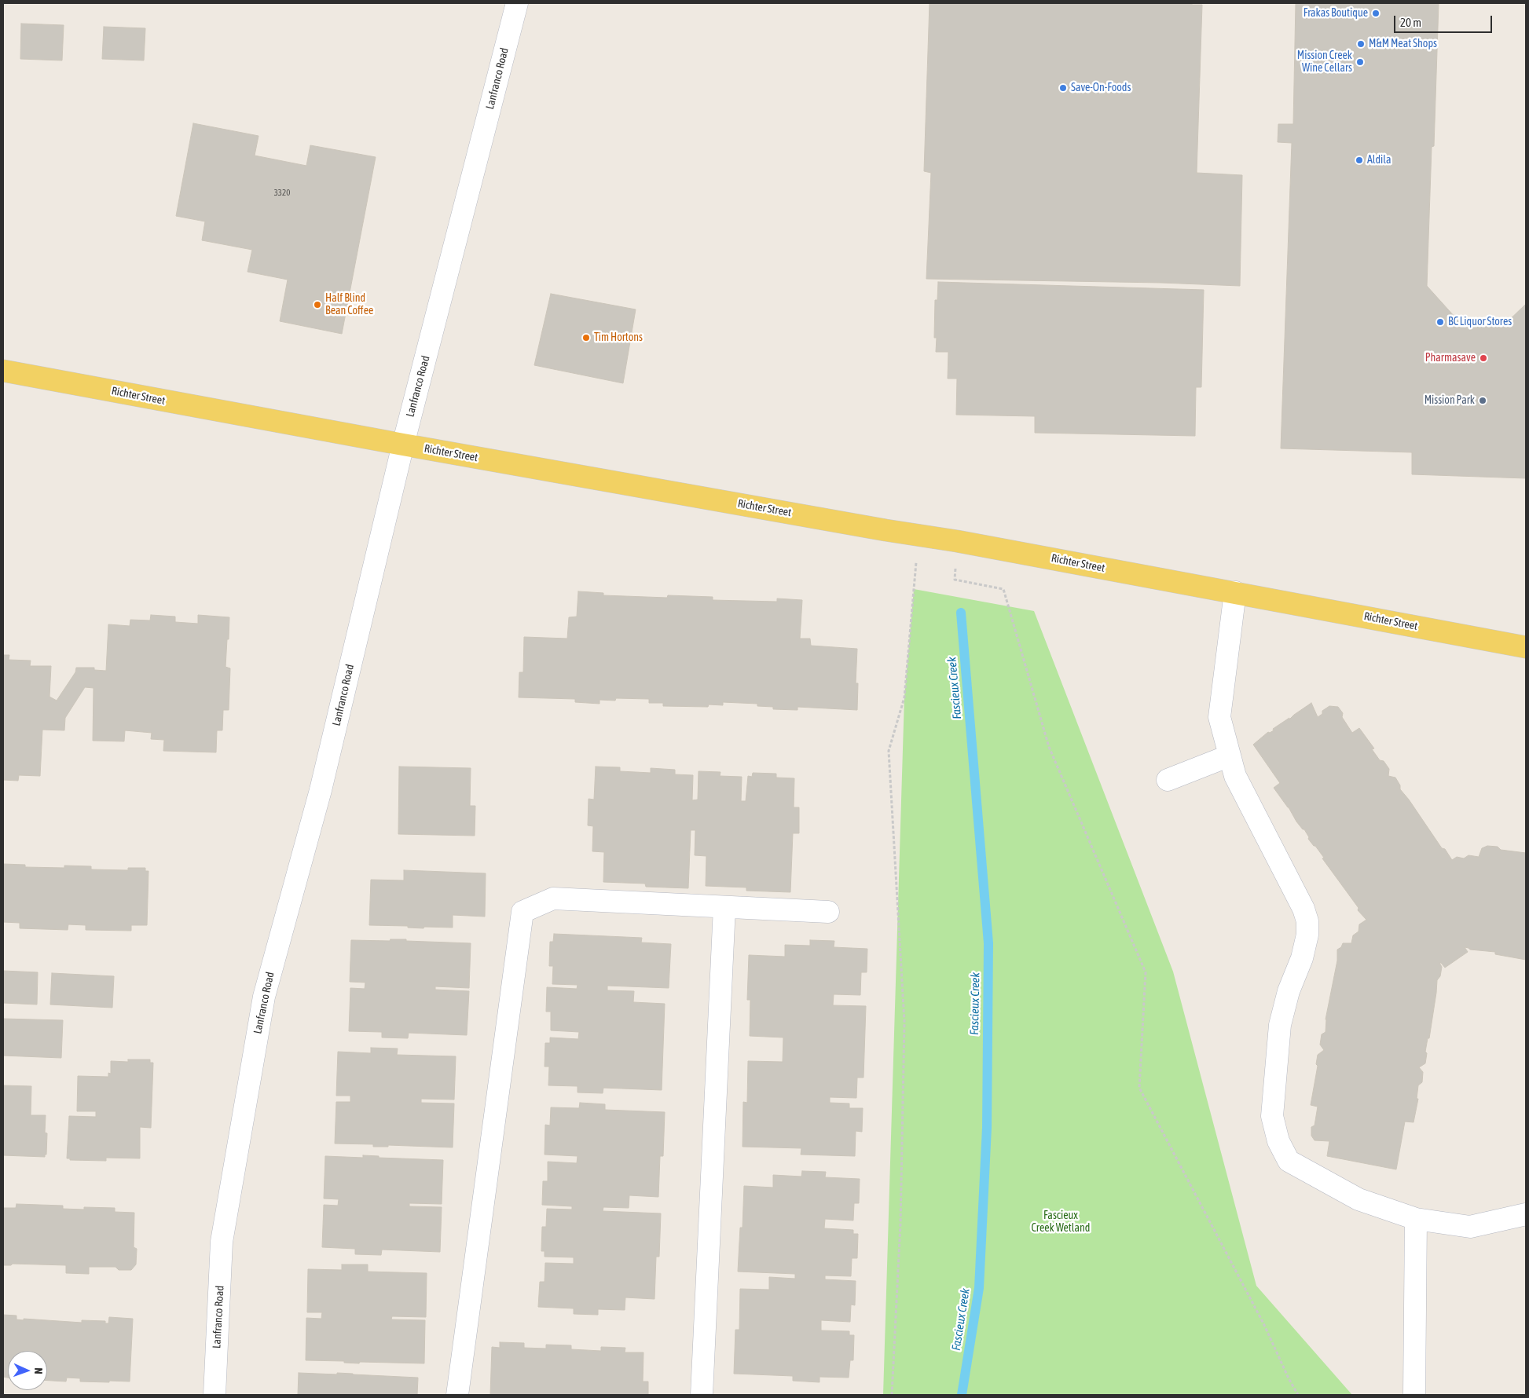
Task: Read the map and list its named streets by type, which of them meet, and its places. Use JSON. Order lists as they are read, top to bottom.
{
  "streets": {
    "main road": ["Richter Street"],
    "street": ["Lanfranco Road"]
  },
  "crossings": [
    ["Lanfranco Road", "Richter Street"]
  ],
  "water": ["Fascieux Creek"],
  "parks": ["Fascieux Creek Wetland"],
  "places": [
    "Frakas Boutique",
    "M&M Meat Shops",
    "Mission Creek Wine Cellars",
    "Save-On-Foods",
    "Aldila",
    "Half Blind Bean Coffee",
    "BC Liquor Stores",
    "Tim Hortons",
    "Pharmasave",
    "Mission Park"
  ],
  "house_numbers": ["3320"],
  "scale_bar": "20 m",
  "north": "right"
}
